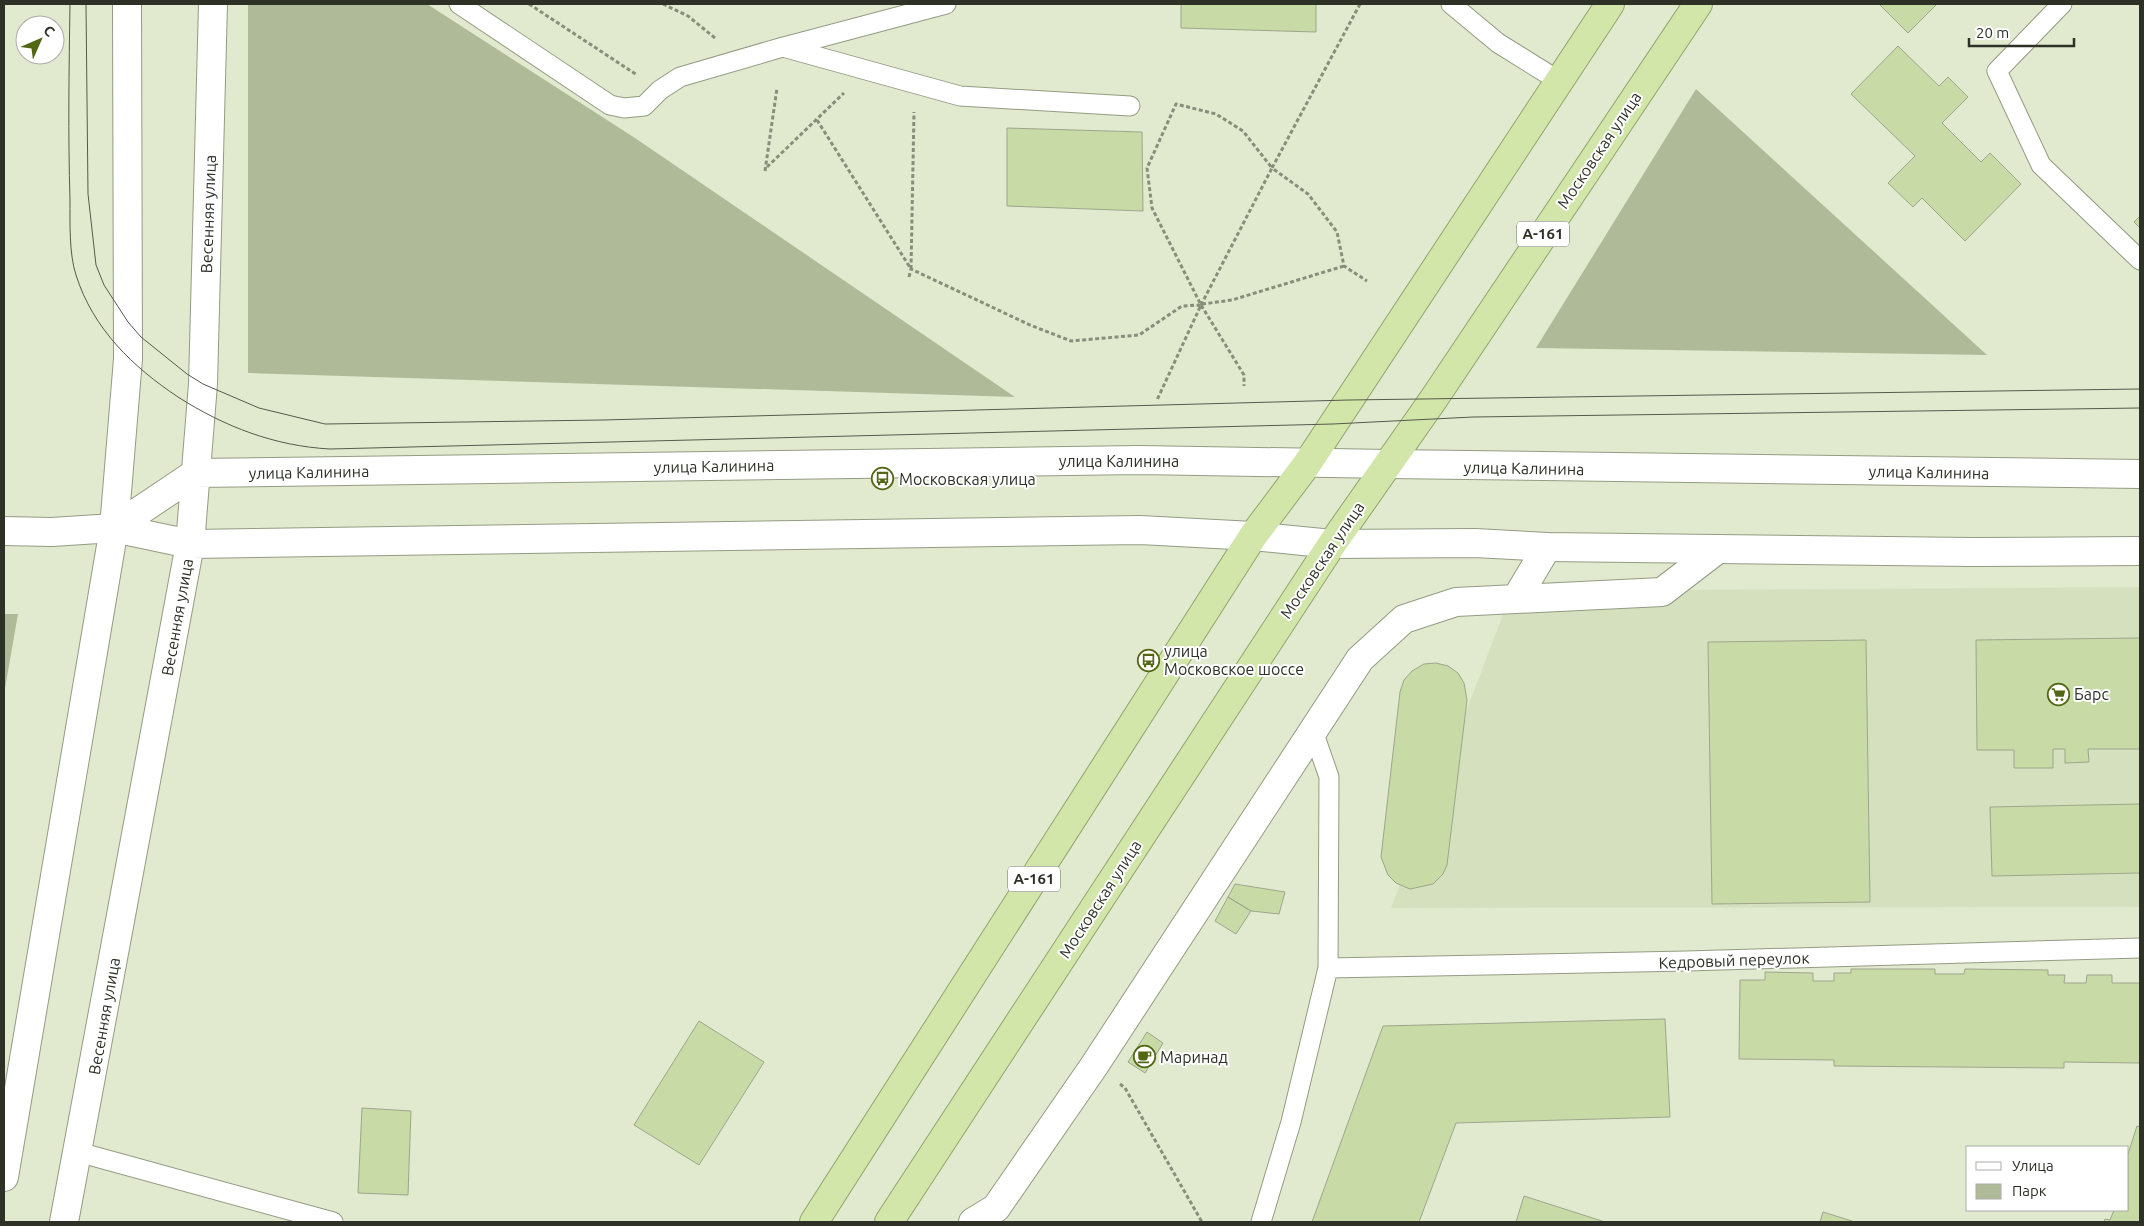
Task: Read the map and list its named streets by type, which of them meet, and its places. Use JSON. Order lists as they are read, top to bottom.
{
  "streets": {
    "highway": ["Московская улица", "А-161"],
    "street": ["Весенняя улица", "улица Калинина"],
    "lane": ["Кедровый переулок"]
  },
  "crossings": [
    ["Московская улица", "улица Калинина"],
    ["Весенняя улица", "улица Калинина"],
    ["А-161", "улица Калинина"]
  ],
  "places": {
    "bus stop": ["Московская улица", "улица Московское шоссе"],
    "supermarket": ["Барс"],
    "cafe": ["Маринад"]
  },
  "legend": ["Улица", "Парк"],
  "scale_bar": "20 m",
  "north": "top right"
}
